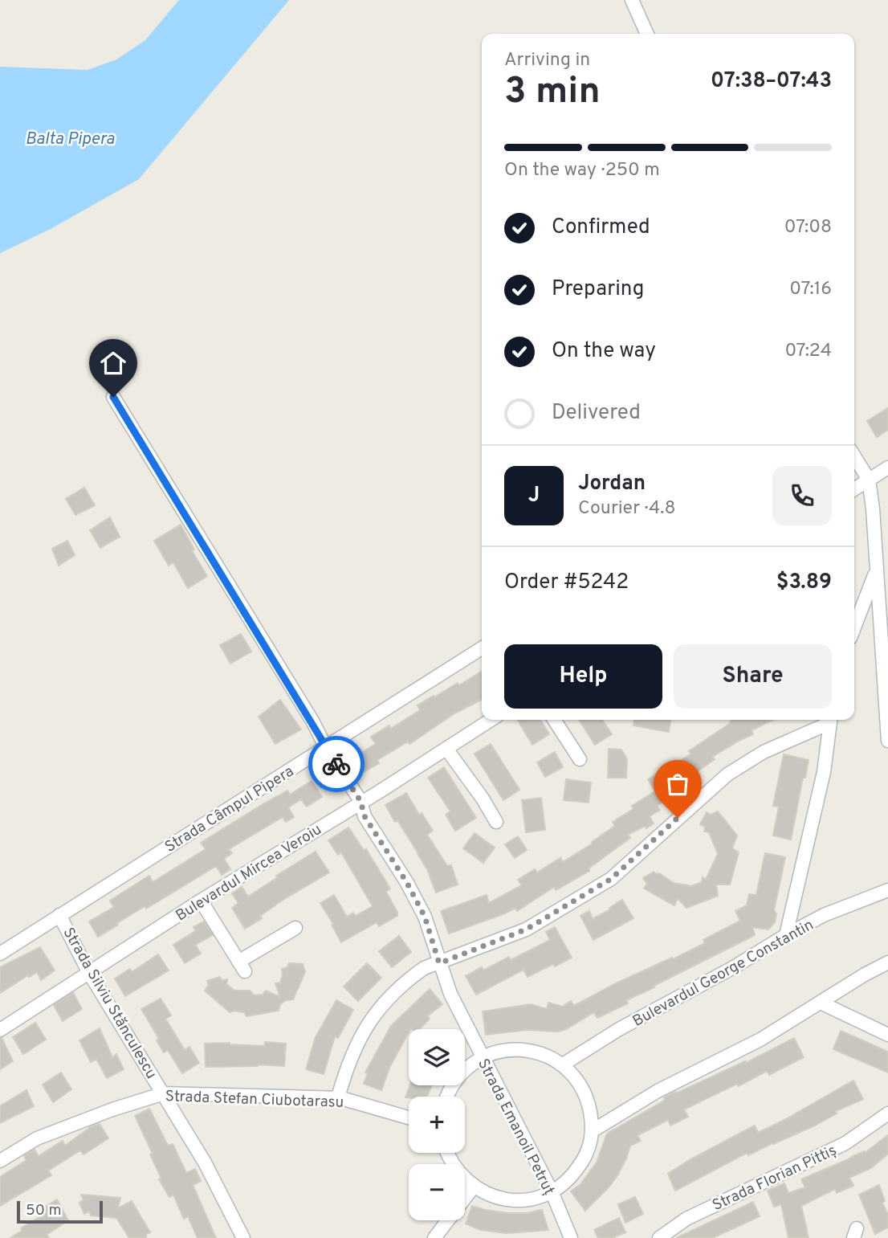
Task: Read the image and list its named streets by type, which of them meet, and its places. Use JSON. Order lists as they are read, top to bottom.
{
  "streets": {
    "street": [
      "Strada Câmpul Pipera",
      "Bulevardul Mircea Veroiu",
      "Bulevardul George Constantin",
      "Strada Silviu Stănculescu",
      "Strada Stefan Ciubotarasu",
      "Strada Emanoil Petruț",
      "Strada Florian Pittiș"
    ]
  },
  "crossings": [
    ["Strada Câmpul Pipera", "Strada Silviu Stănculescu"],
    ["Strada Câmpul Pipera", "Strada Emanoil Petruț"],
    ["Bulevardul Mircea Veroiu", "Strada Silviu Stănculescu"],
    ["Bulevardul Mircea Veroiu", "Strada Emanoil Petruț"],
    ["Strada Silviu Stănculescu", "Strada Stefan Ciubotarasu"]
  ],
  "water": ["Balta Pipera"],
  "scale_bar": "50 m",
  "page": {
    "heading": ["3 min", "Arriving in", "07:38–07:43"],
    "panel": [
      "Jordan",
      "Courier · 4.8",
      "Order #5242",
      "$3.89"
    ],
    "bar": "On the way · 250 m",
    "list": [
      ["Confirmed", "07:08"],
      ["Preparing", "07:16"],
      ["On the way", "07:24"],
      "Delivered"
    ],
    "round": "J",
    "buttons": ["Help", "Share"],
    "map_buttons": ["+", "−"],
    "scale": "50 m"
  }
}
